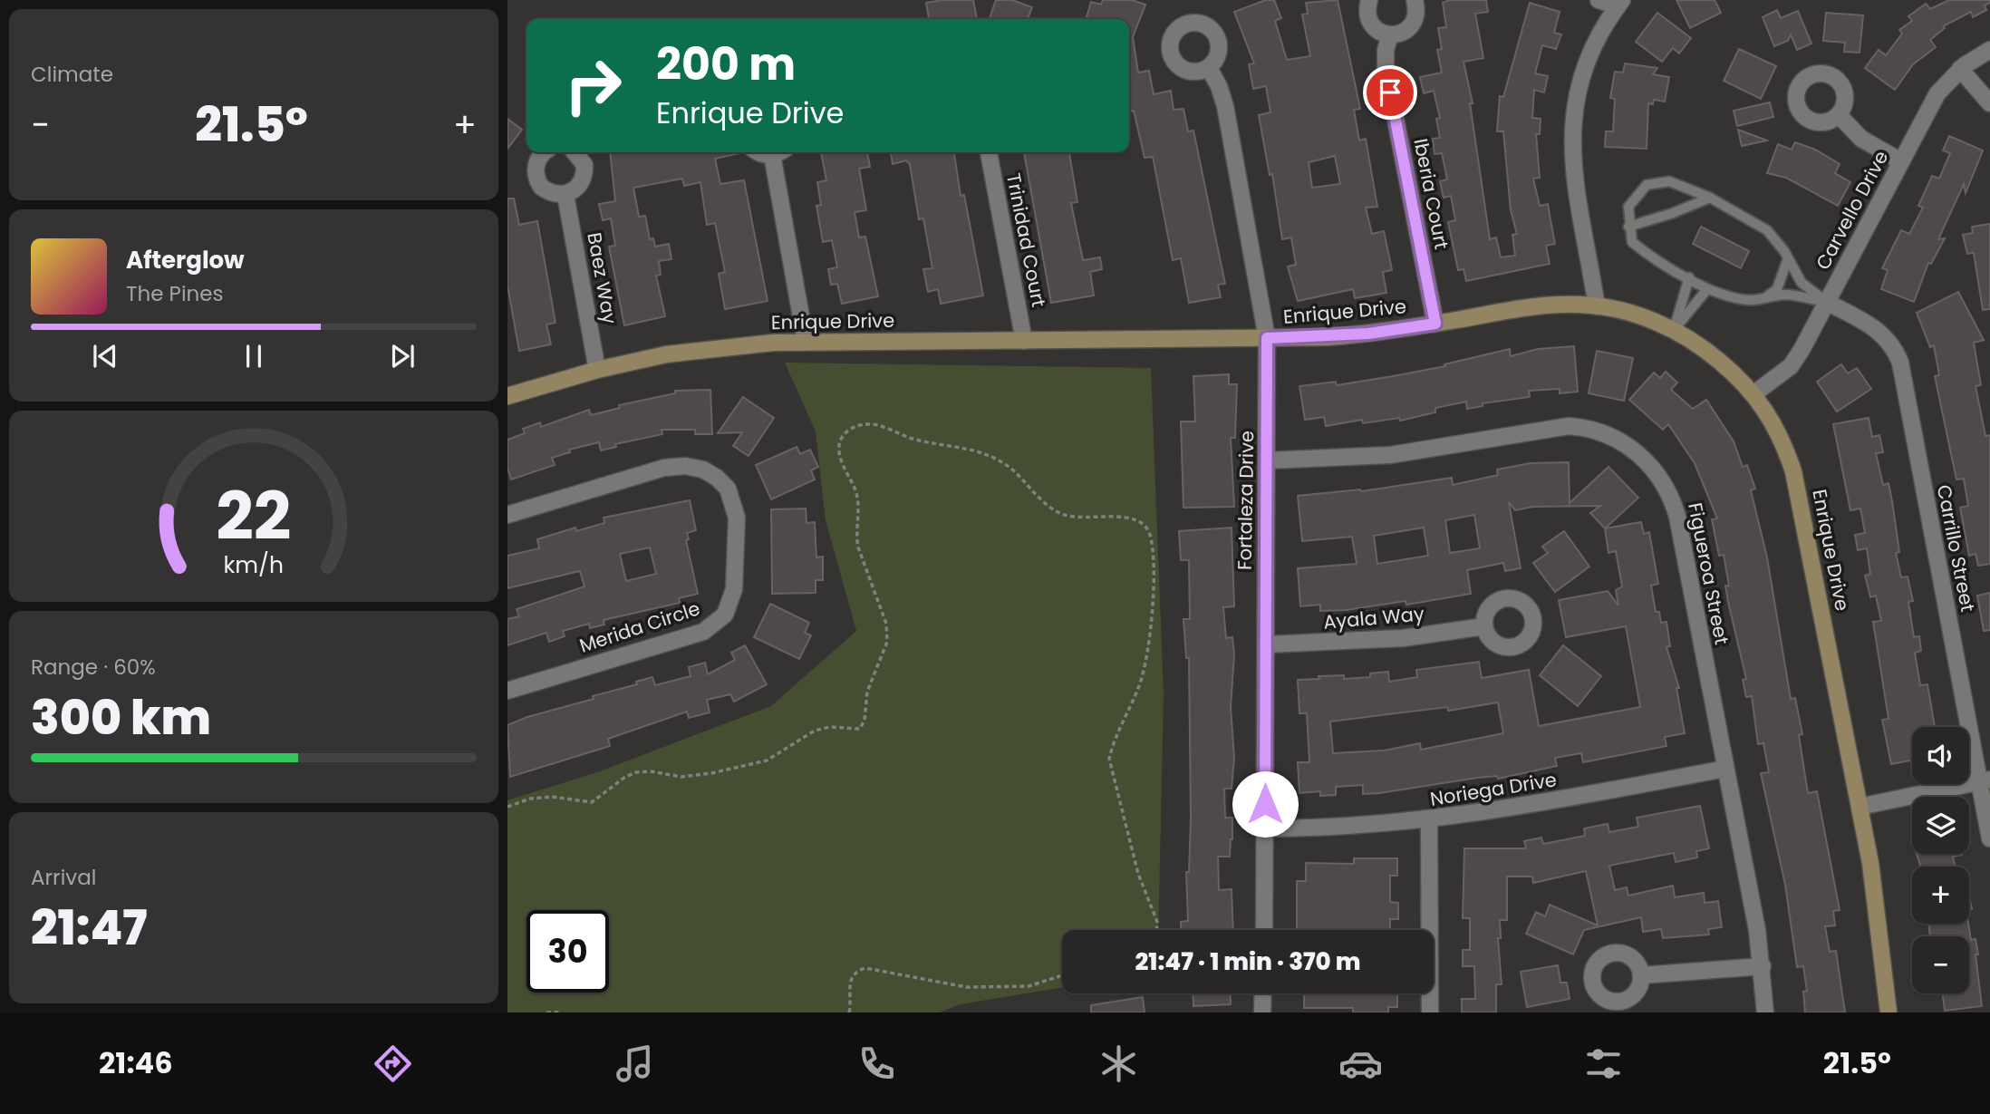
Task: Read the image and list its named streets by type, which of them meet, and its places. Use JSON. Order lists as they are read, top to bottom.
{
  "streets": {
    "street": [
      "Iberia Court",
      "Carvello Drive",
      "Trinidad Court",
      "Baez Way",
      "Enrique Drive",
      "Fortaleza Drive",
      "Carrillo Street",
      "Figueroa Street",
      "Ayala Way",
      "Merida Circle",
      "Noriega Drive"
    ]
  },
  "crossings": [
    ["Iberia Court", "Enrique Drive"],
    ["Carvello Drive", "Enrique Drive"],
    ["Carvello Drive", "Carrillo Street"],
    ["Trinidad Court", "Enrique Drive"],
    ["Baez Way", "Enrique Drive"],
    ["Enrique Drive", "Fortaleza Drive"],
    ["Fortaleza Drive", "Figueroa Street"],
    ["Fortaleza Drive", "Ayala Way"],
    ["Fortaleza Drive", "Noriega Drive"],
    ["Figueroa Street", "Noriega Drive"]
  ],
  "page": {
    "tile": [
      "Climate",
      ["Range · 60%", "300 km"],
      ["Arrival", "21:47"]
    ],
    "turn": ["200 m", "Enrique Drive"],
    "heat": ["−", "21.5°", "+"],
    "song": ["Afterglow", "The Pines"],
    "map_buttons": ["+", "−"],
    "limit": "30",
    "trip": "21:47 · 1 min · 370 m",
    "tabs": ["21:46", "21.5°"],
    "gauge": ["22", "km/h"]
  }
}
